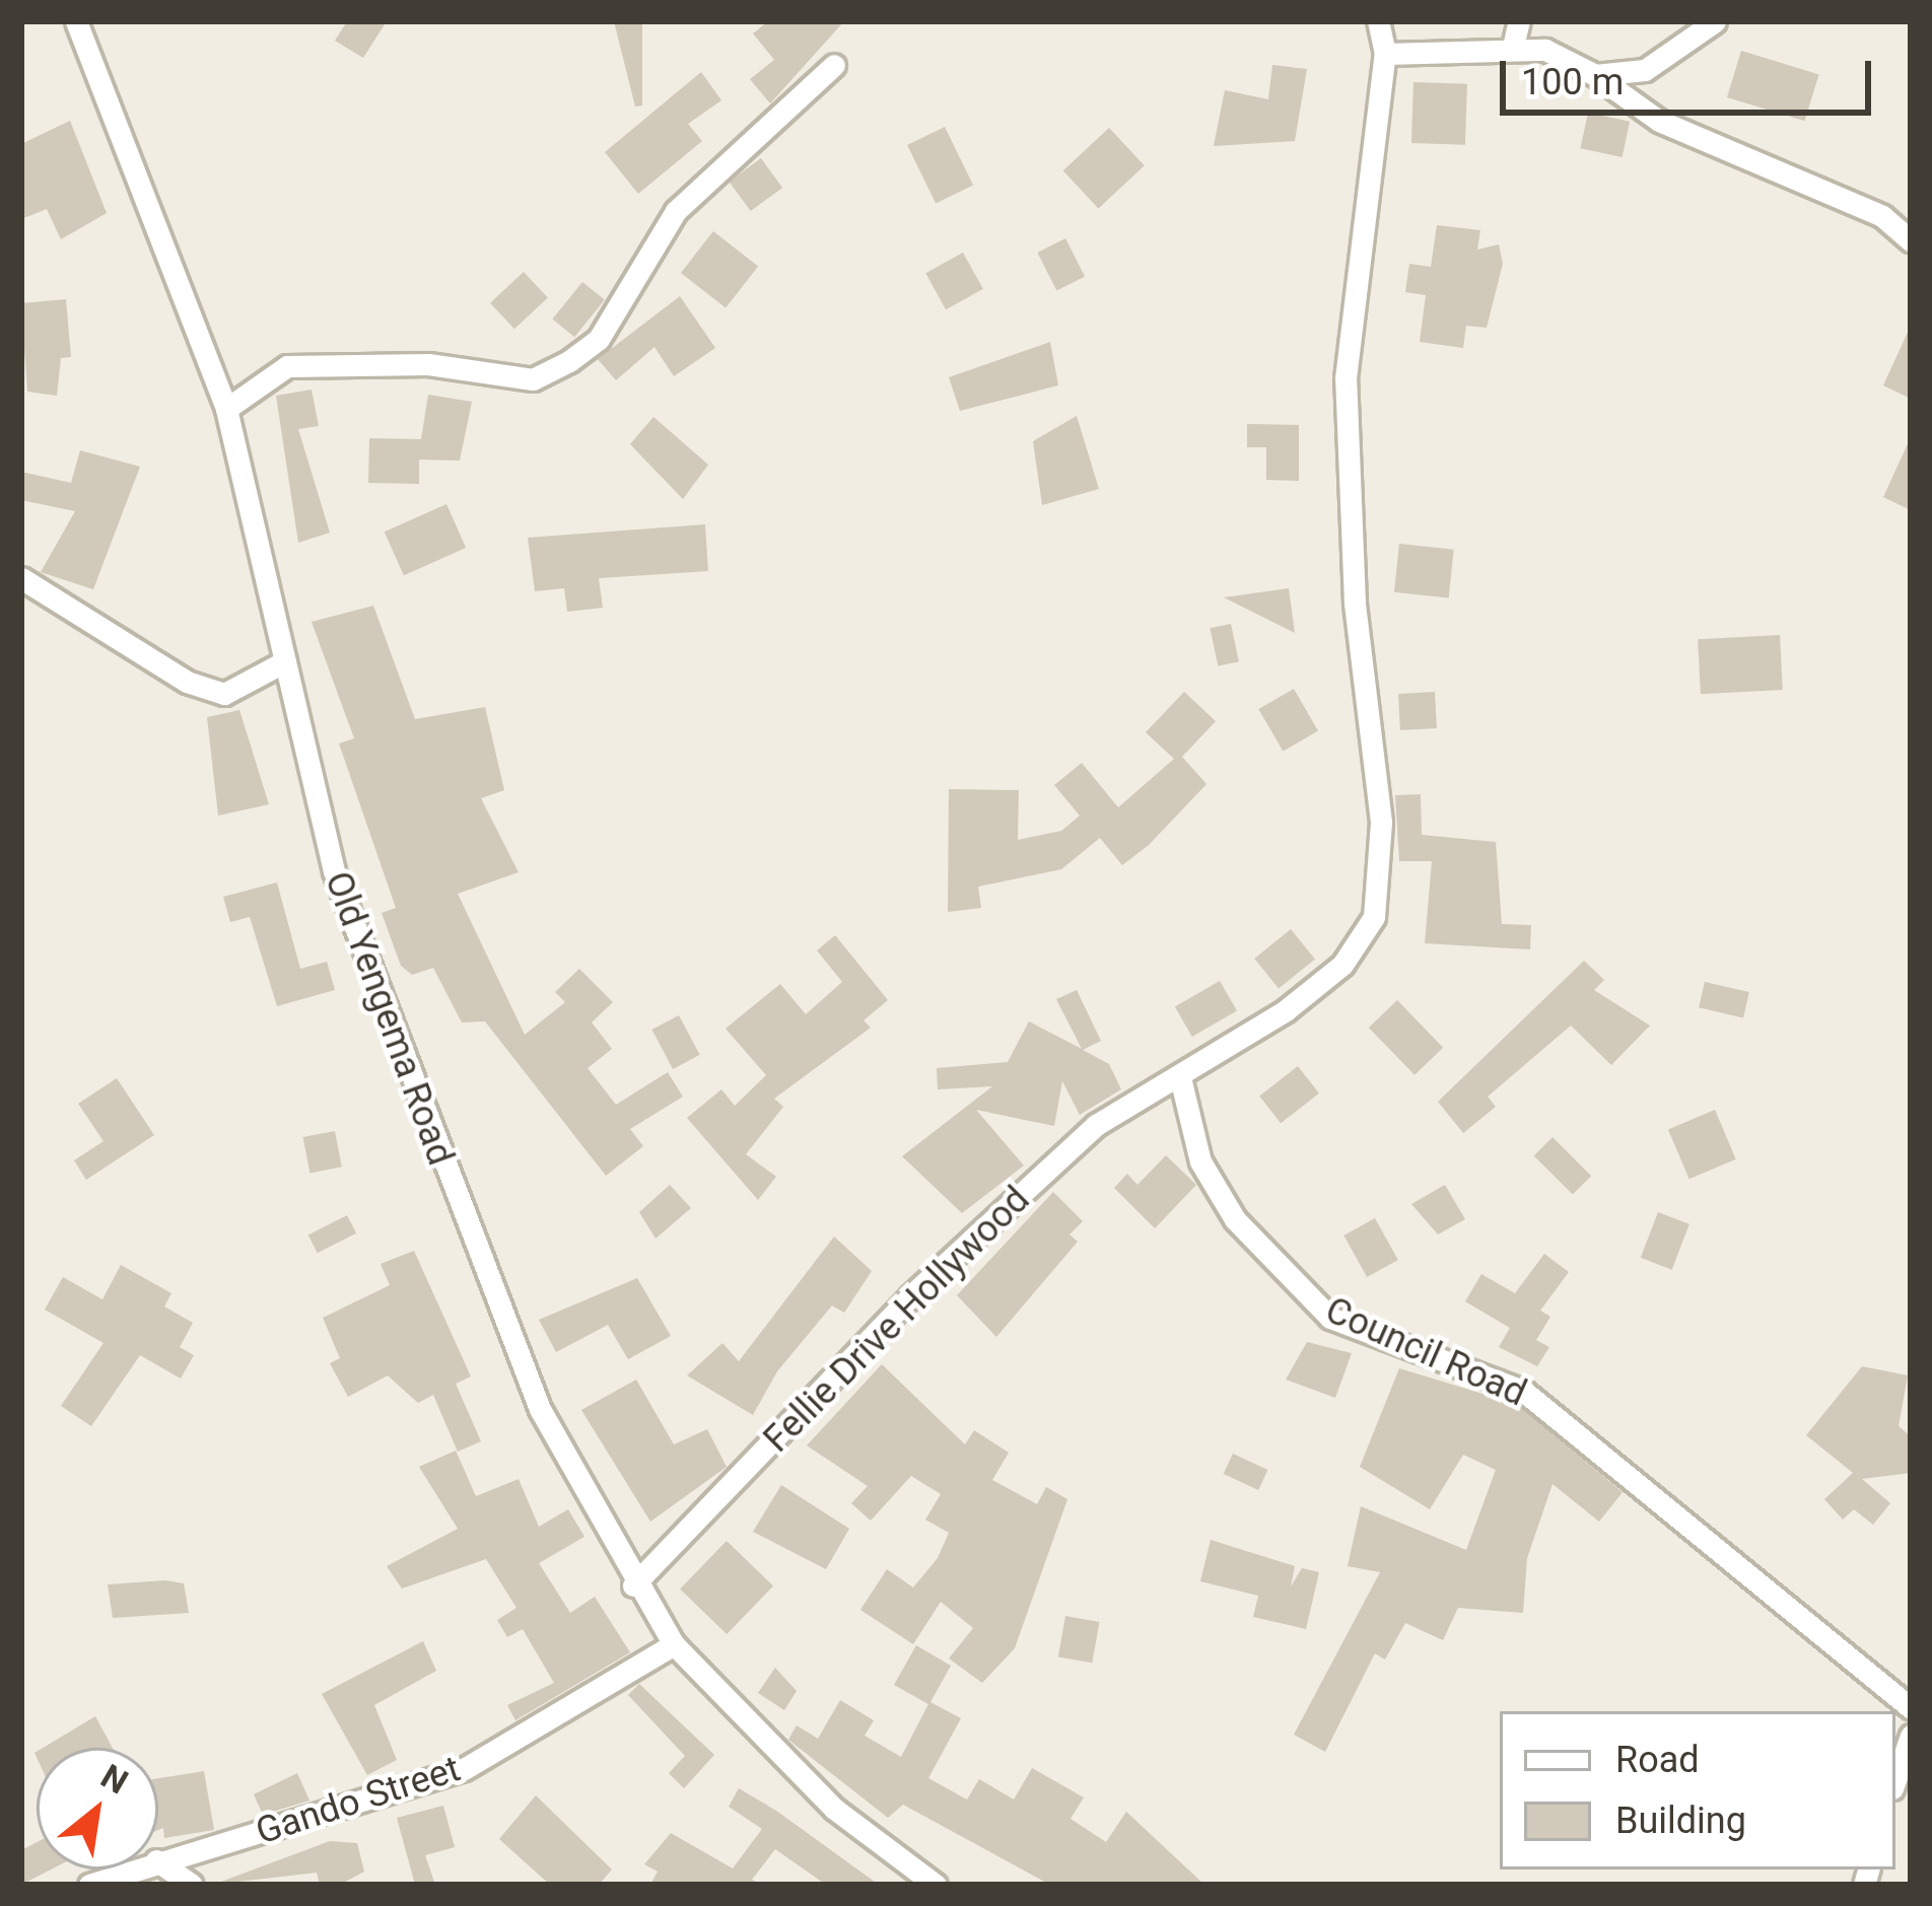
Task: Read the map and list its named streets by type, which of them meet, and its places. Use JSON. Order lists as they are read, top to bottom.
{
  "streets": {
    "street": [
      "Old Yengema Road",
      "Fellie Drive Hollywood",
      "Council Road",
      "Gando Street"
    ]
  },
  "crossings": [
    ["Old Yengema Road", "Fellie Drive Hollywood"],
    ["Old Yengema Road", "Gando Street"],
    ["Fellie Drive Hollywood", "Council Road"]
  ],
  "legend": ["Road", "Building"],
  "scale_bar": "100 m",
  "north": "top right"
}
